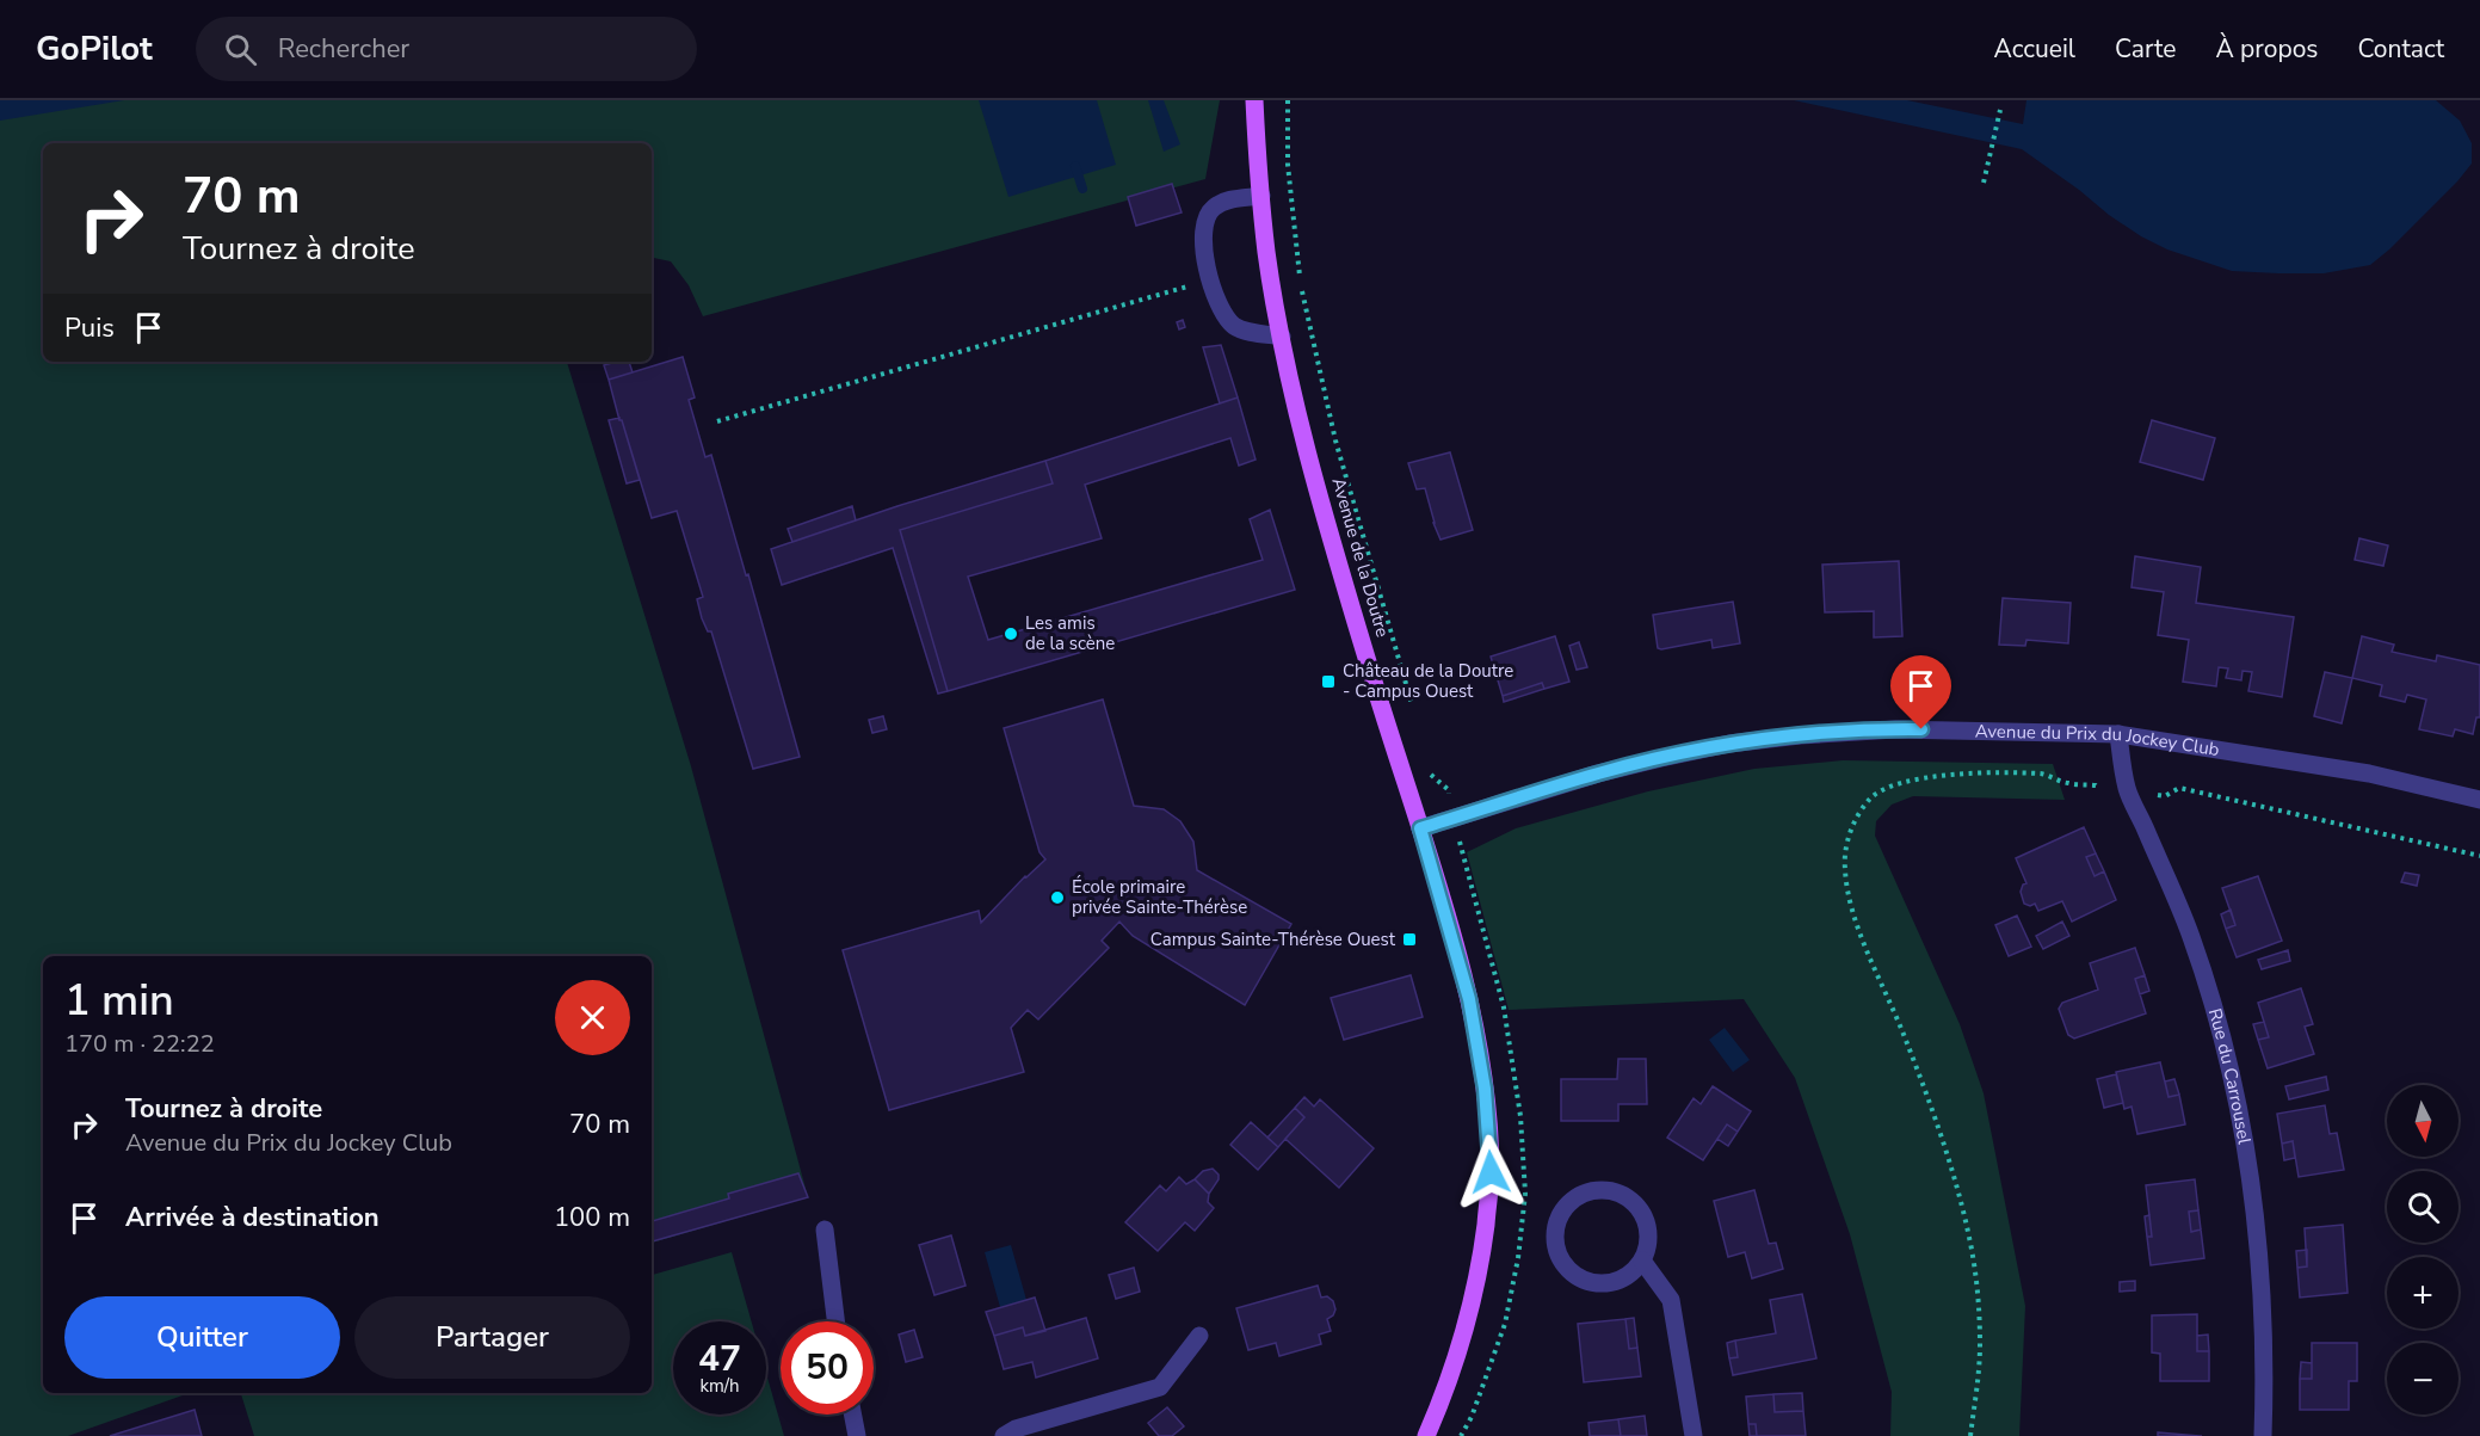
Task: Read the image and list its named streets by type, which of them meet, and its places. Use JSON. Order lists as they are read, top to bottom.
{
  "streets": {
    "main road": ["Avenue de la Doutre"],
    "street": ["Avenue du Prix du Jockey Club", "Rue du Carrousel"]
  },
  "crossings": [
    ["Avenue de la Doutre", "Avenue du Prix du Jockey Club"],
    ["Avenue du Prix du Jockey Club", "Rue du Carrousel"]
  ],
  "places": {
    "other": ["Les amis de la scène", "École primaire privée Sainte-Thérèse"],
    "transit": ["Château de la Doutre - Campus Ouest", "Campus Sainte-Thérèse Ouest"]
  },
  "north": "bottom",
  "page": {
    "header": "GoPilot",
    "search": "Rechercher",
    "nav": [
      "Accueil",
      "Carte",
      "À propos",
      "Contact"
    ],
    "turn": ["70 m", "Tournez à droite"],
    "then": "Puis",
    "heading": ["1 min", "170 m · 22:22"],
    "list": [
      {
        "name": "Tournez à droite",
        "note": "Avenue du Prix du Jockey Club",
        "value": "70 m"
      },
      {
        "name": "Arrivée à destination",
        "value": "100 m"
      }
    ],
    "map_buttons": ["+", "−"],
    "buttons": ["Quitter", "Partager"],
    "speed": "47 km/h",
    "limit": "50"
  }
}
